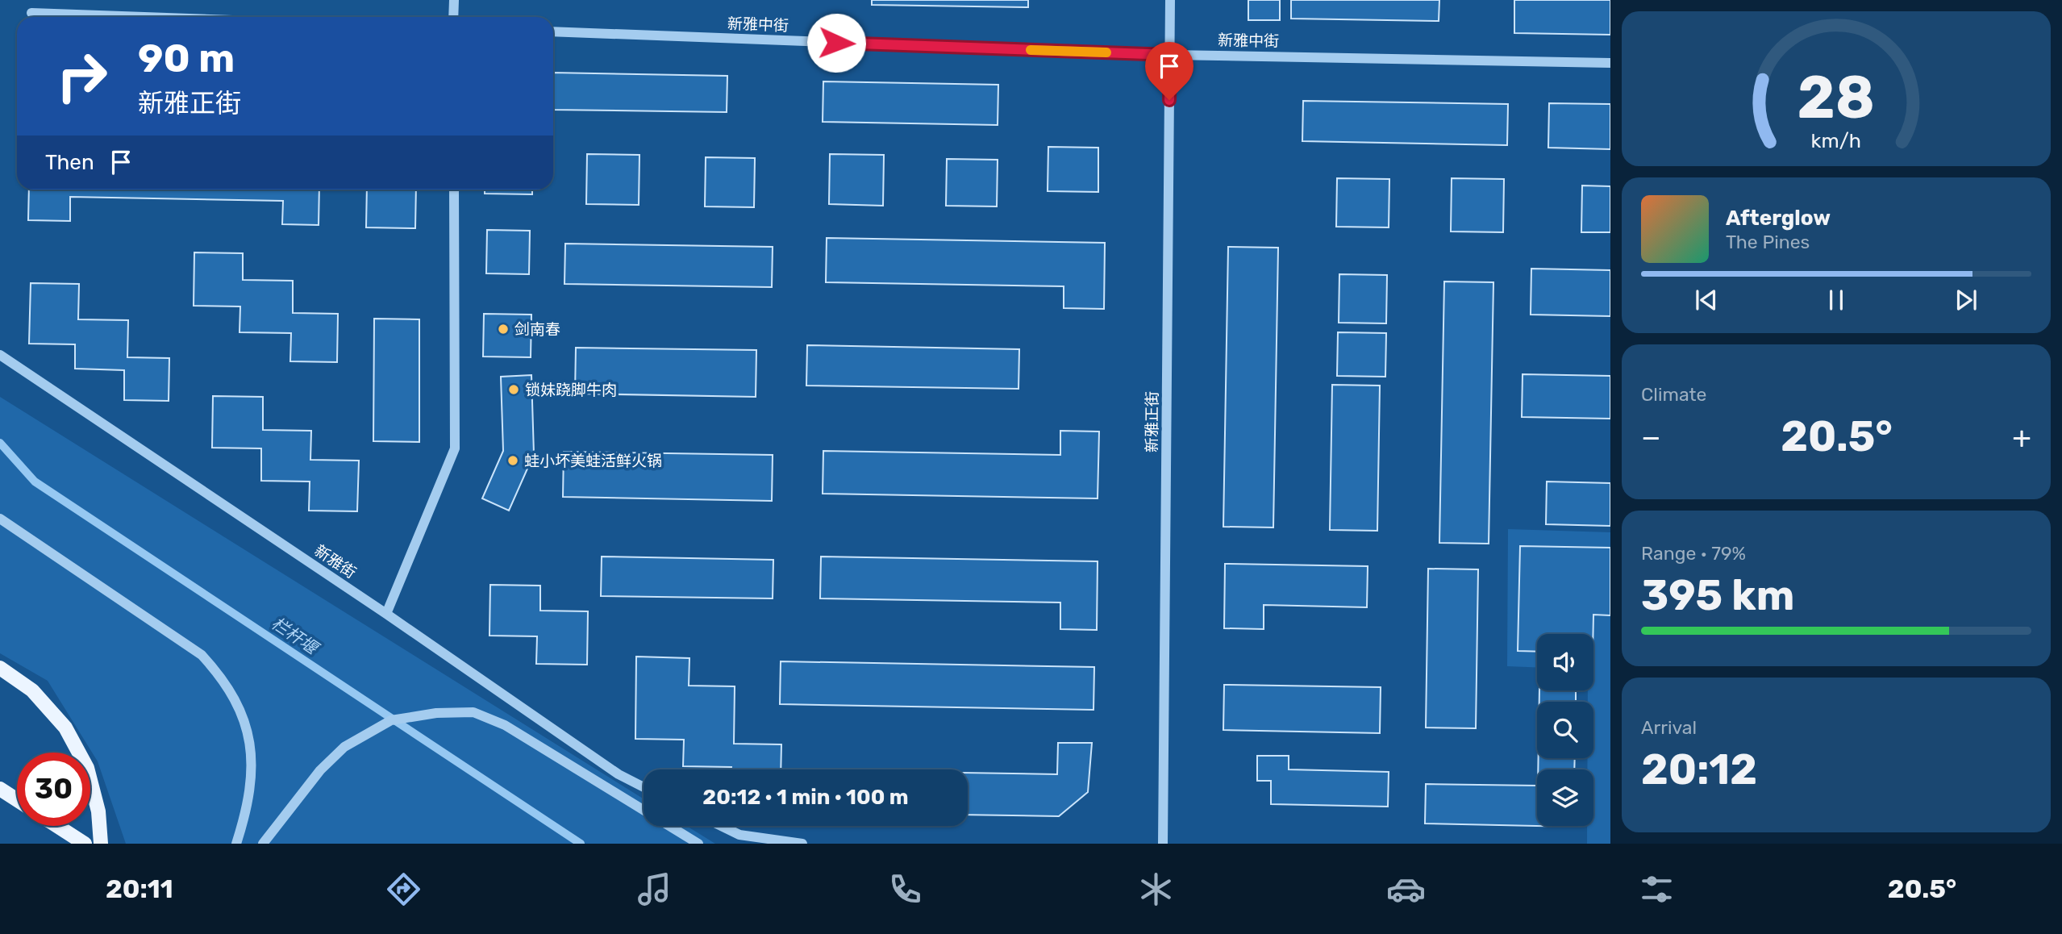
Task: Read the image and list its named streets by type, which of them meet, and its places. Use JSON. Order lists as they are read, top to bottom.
{
  "streets": {
    "street": ["新雅中街", "新雅正街", "新雅街"]
  },
  "crossings": [
    ["新雅中街", "新雅正街"]
  ],
  "water": ["栏杆堰"],
  "places": ["剑南春", "锁妹跷脚牛肉", "蛙小坏美蛙活鲜火锅"],
  "page": {
    "turn": ["90 m", "新雅正街"],
    "then": "Then",
    "song": ["Afterglow", "The Pines"],
    "tile": [
      "Climate",
      ["Range · 79%", "395 km"],
      ["Arrival", "20:12"]
    ],
    "heat": ["−", "20.5°", "+"],
    "limit": "30",
    "trip": "20:12 · 1 min · 100 m",
    "tabs": ["20:11", "20.5°"],
    "gauge": ["28", "km/h"]
  }
}
